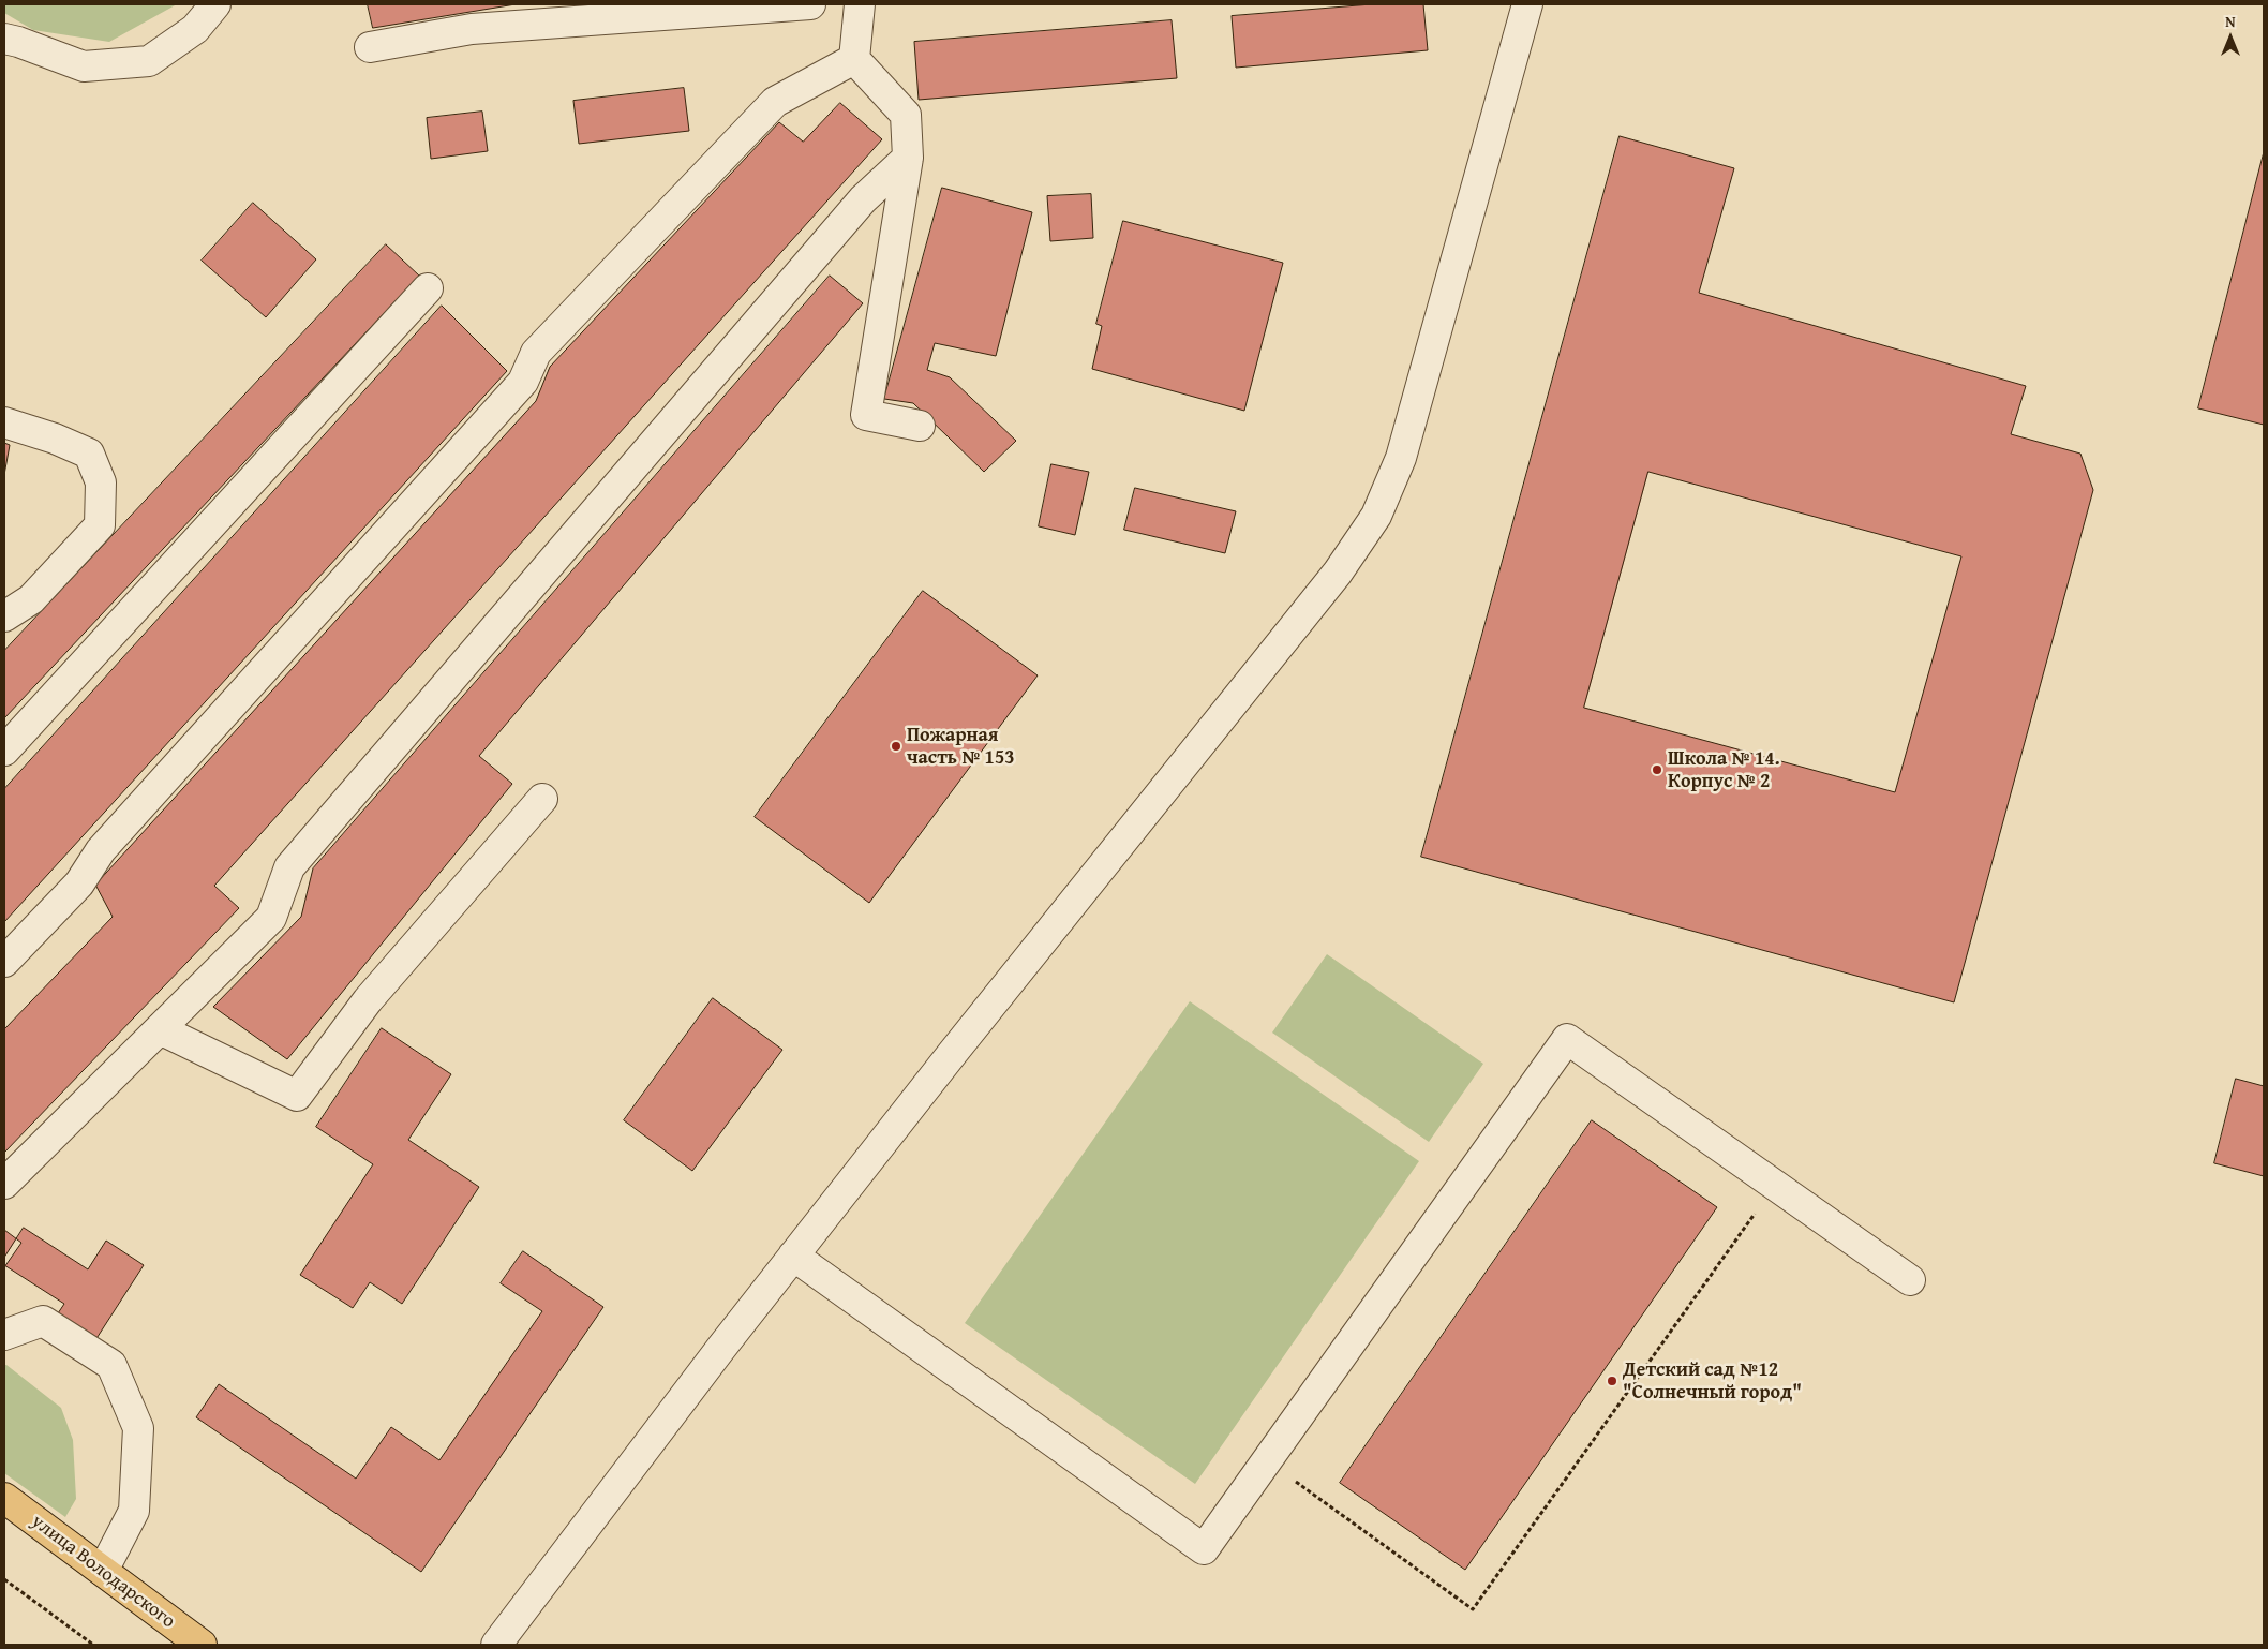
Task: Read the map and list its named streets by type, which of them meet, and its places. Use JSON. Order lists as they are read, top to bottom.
{
  "streets": {
    "main road": ["улица Володарского"]
  },
  "places": ["Пожарная часть № 153", "Школа № 14. Корпус № 2", "Детский сад №12 \"Солнечный город\""],
  "north": "top"
}
